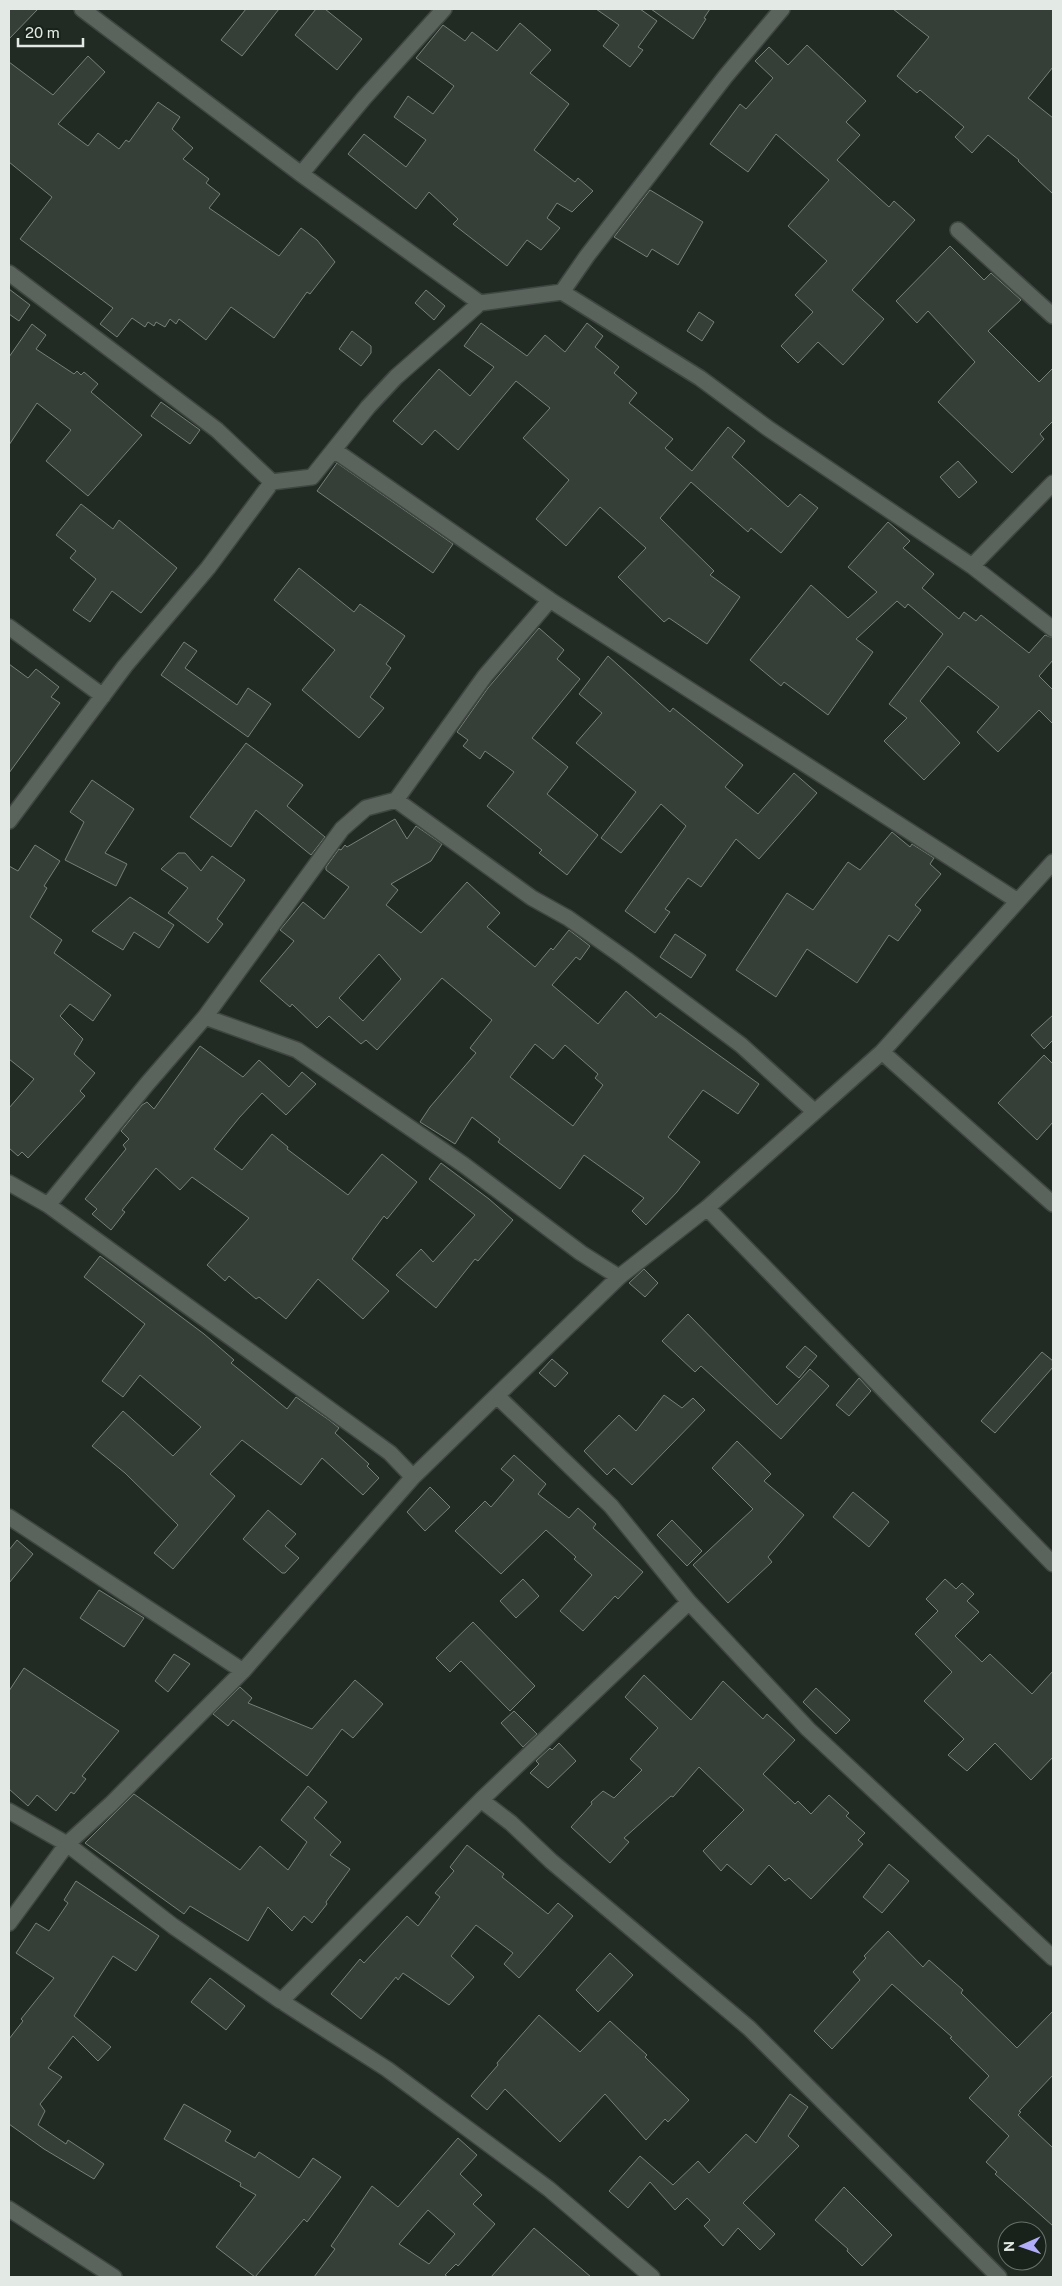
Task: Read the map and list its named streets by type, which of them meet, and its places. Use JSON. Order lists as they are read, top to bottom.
{
  "scale_bar": "20 m",
  "north": "left"
}
